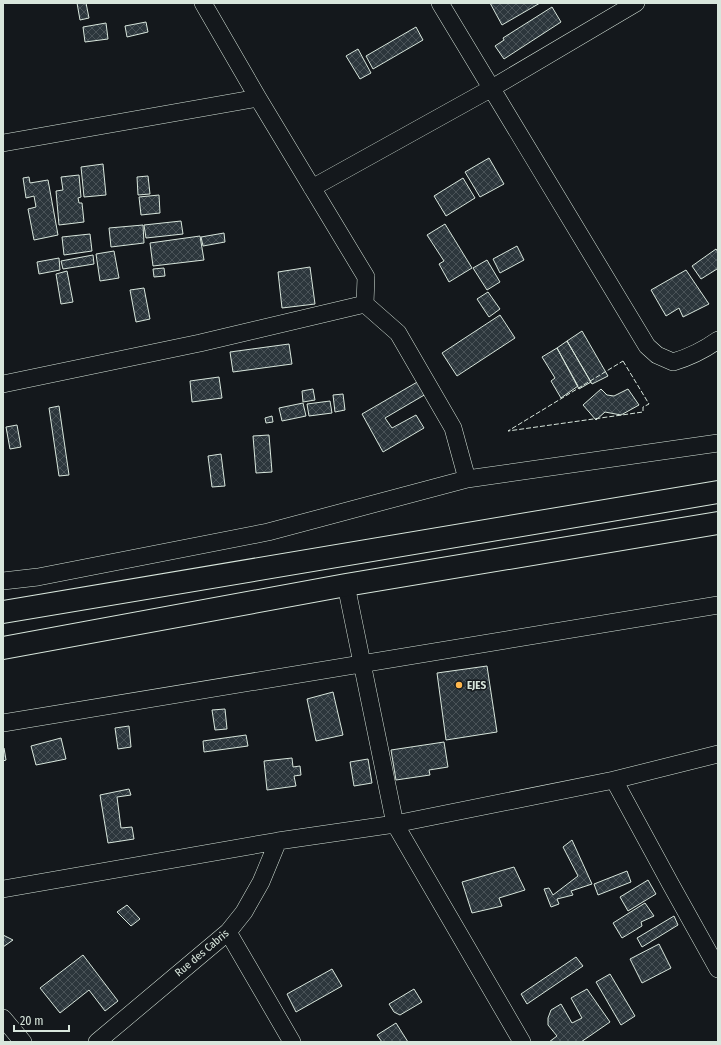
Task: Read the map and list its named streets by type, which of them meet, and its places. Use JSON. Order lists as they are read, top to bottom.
{
  "streets": {
    "street": ["Rue des Cabris"]
  },
  "places": ["EJES"],
  "scale_bar": "20 m"
}
